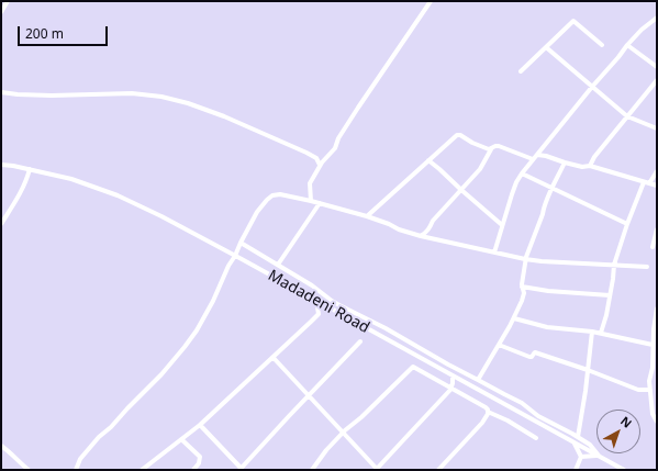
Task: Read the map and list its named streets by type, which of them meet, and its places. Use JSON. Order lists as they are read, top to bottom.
{
  "streets": {
    "street": ["Madadeni Road"]
  },
  "scale_bar": "200 m",
  "north": "top right"
}
